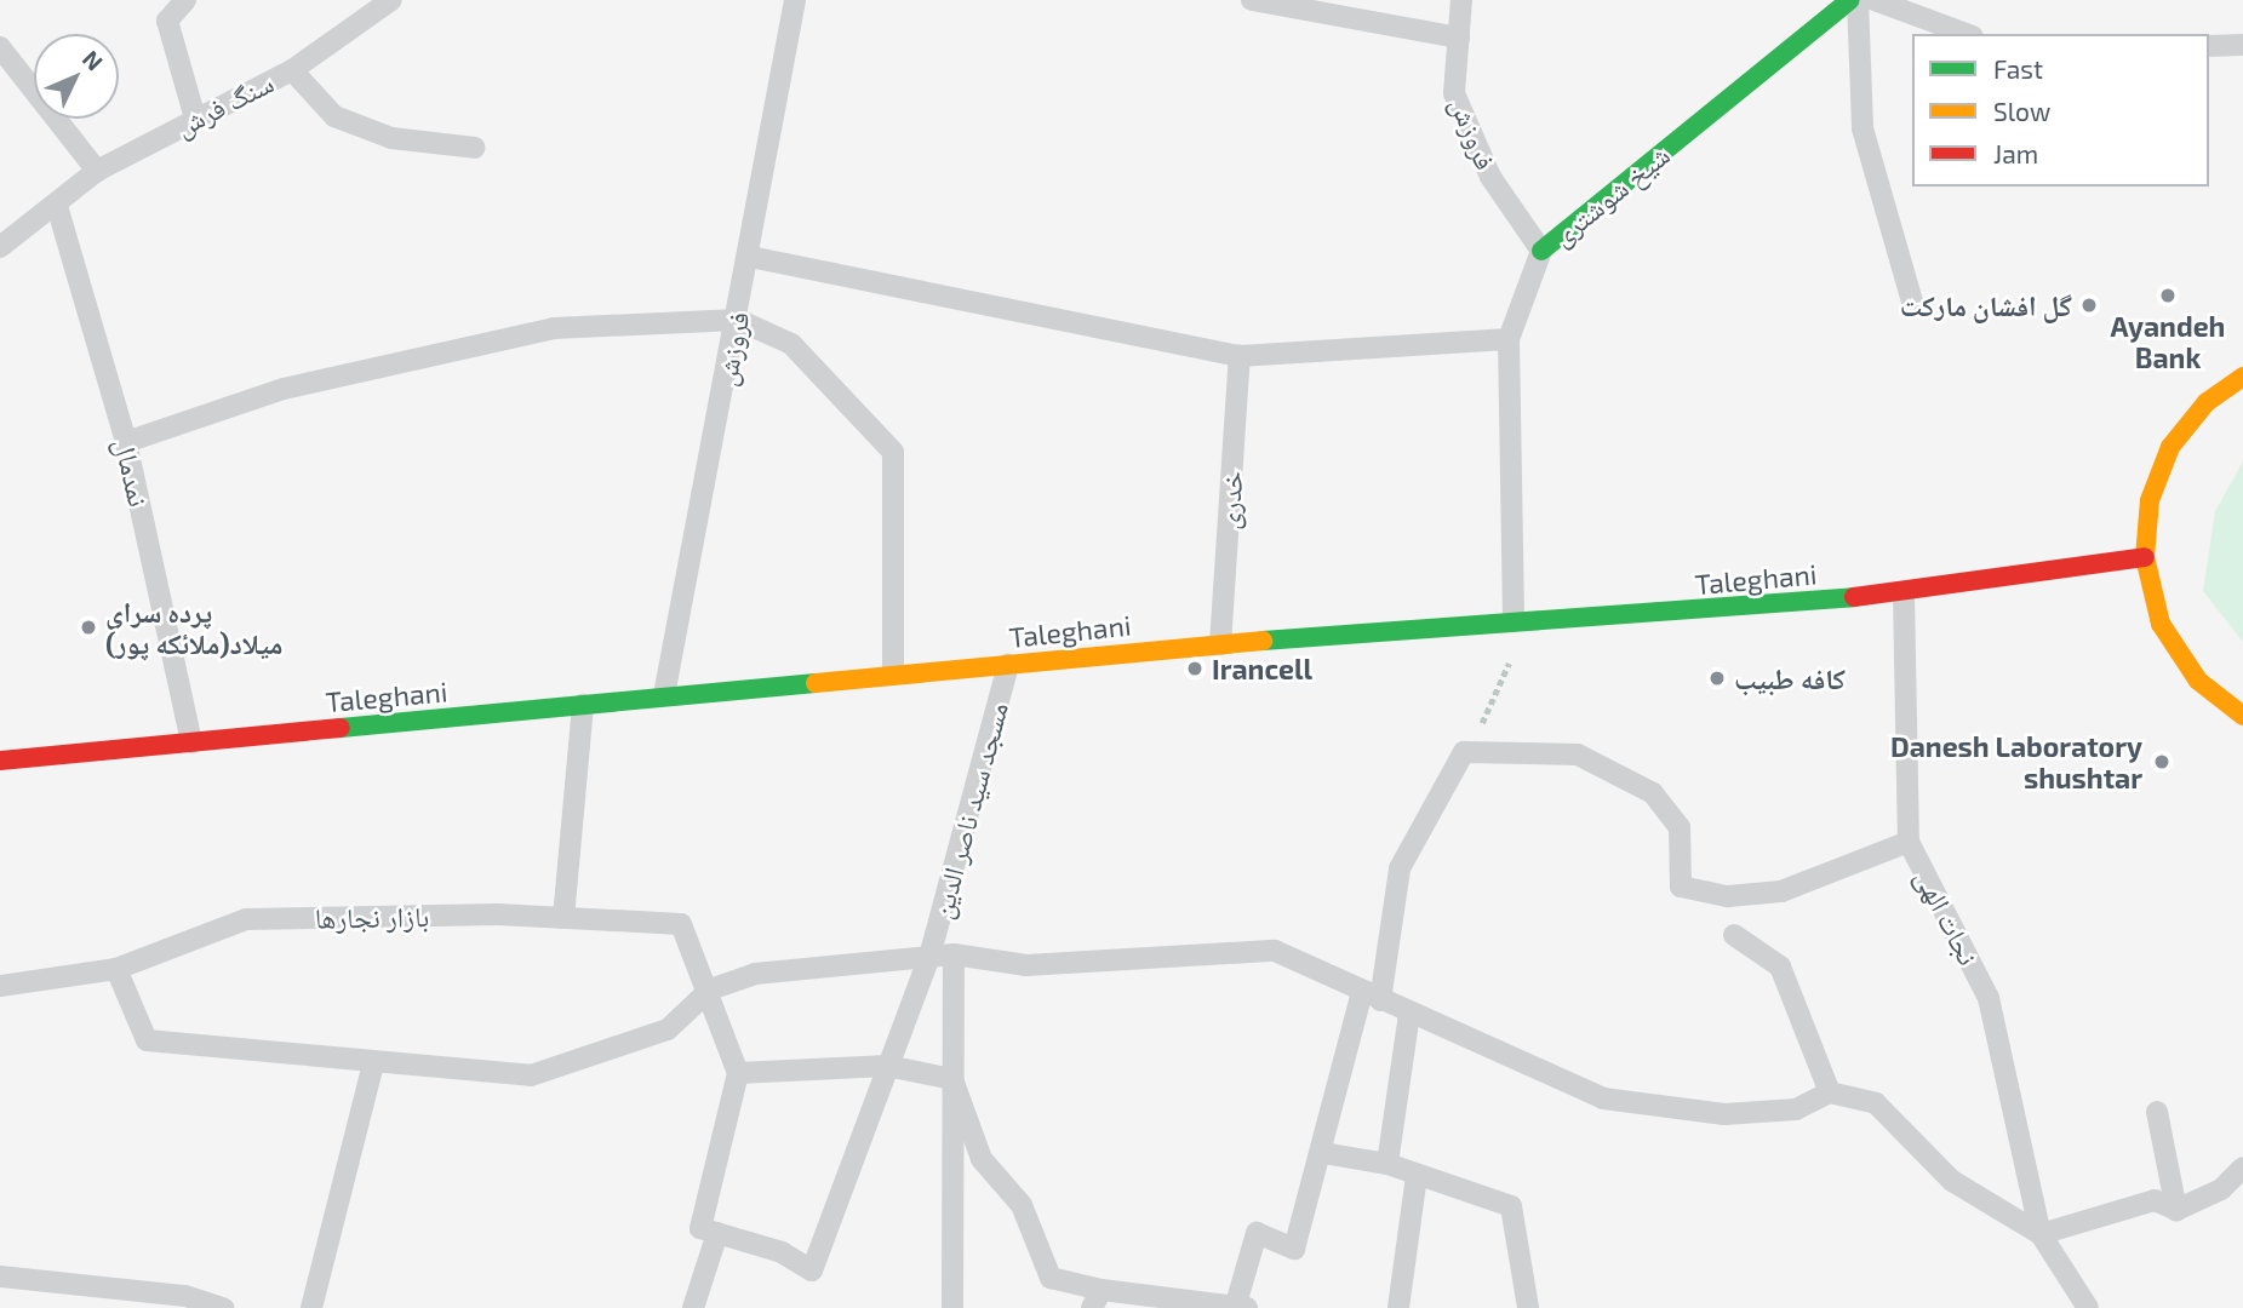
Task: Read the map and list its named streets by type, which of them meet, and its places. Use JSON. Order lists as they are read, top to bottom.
{
  "streets": {
    "main road": ["شیخ شوشتری", "Taleghani"],
    "lane": [
      "سنگ فرش",
      "فروزش",
      "نمدمال",
      "خدری",
      "مسجد سید ناصر الدین",
      "بازار نجارها",
      "نجات الهی"
    ]
  },
  "crossings": [
    ["سنگ فرش", "نمدمال"],
    ["فروزش", "شیخ شوشتری"],
    ["فروزش", "Taleghani"],
    ["شیخ شوشتری", "Taleghani"],
    ["نمدمال", "Taleghani"],
    ["خدری", "Taleghani"],
    ["Taleghani", "مسجد سید ناصر الدین"],
    ["Taleghani", "نجات الهی"]
  ],
  "places": [
    "Ayandeh Bank",
    "گل افشان مارکت",
    "پرده سرای میلاد(ملائکه پور)",
    "Irancell",
    "کافه طبیب",
    "Danesh Laboratory shushtar"
  ],
  "legend": ["Fast", "Slow", "Jam"],
  "north": "top right"
}
